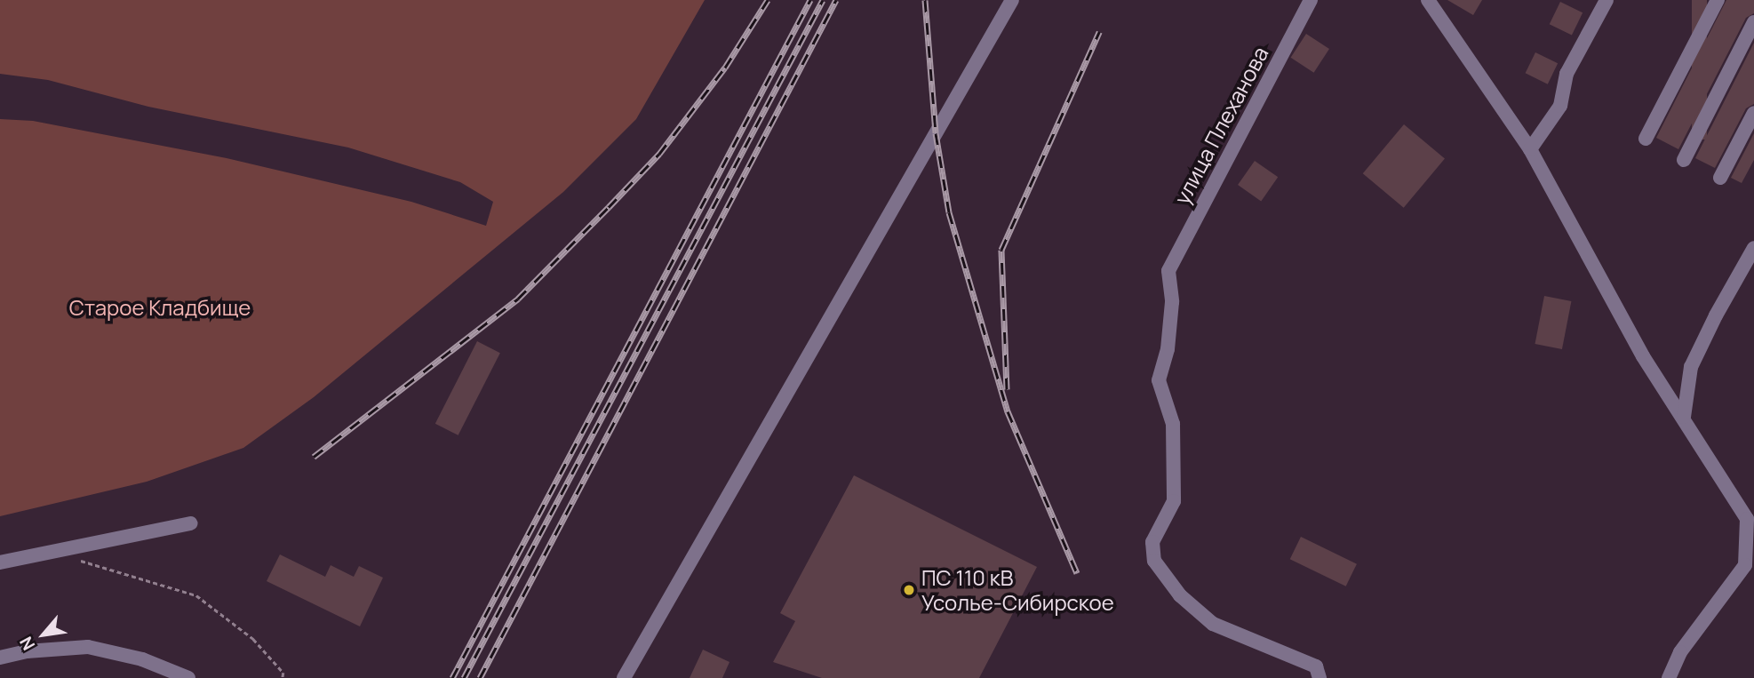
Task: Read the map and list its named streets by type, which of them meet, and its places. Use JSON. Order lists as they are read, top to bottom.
{
  "streets": {
    "street": ["улица Плеханова"]
  },
  "parks": ["Старое Кладбище"],
  "places": ["ПС 110 кВ Усолье-Сибирское"],
  "north": "bottom left"
}
